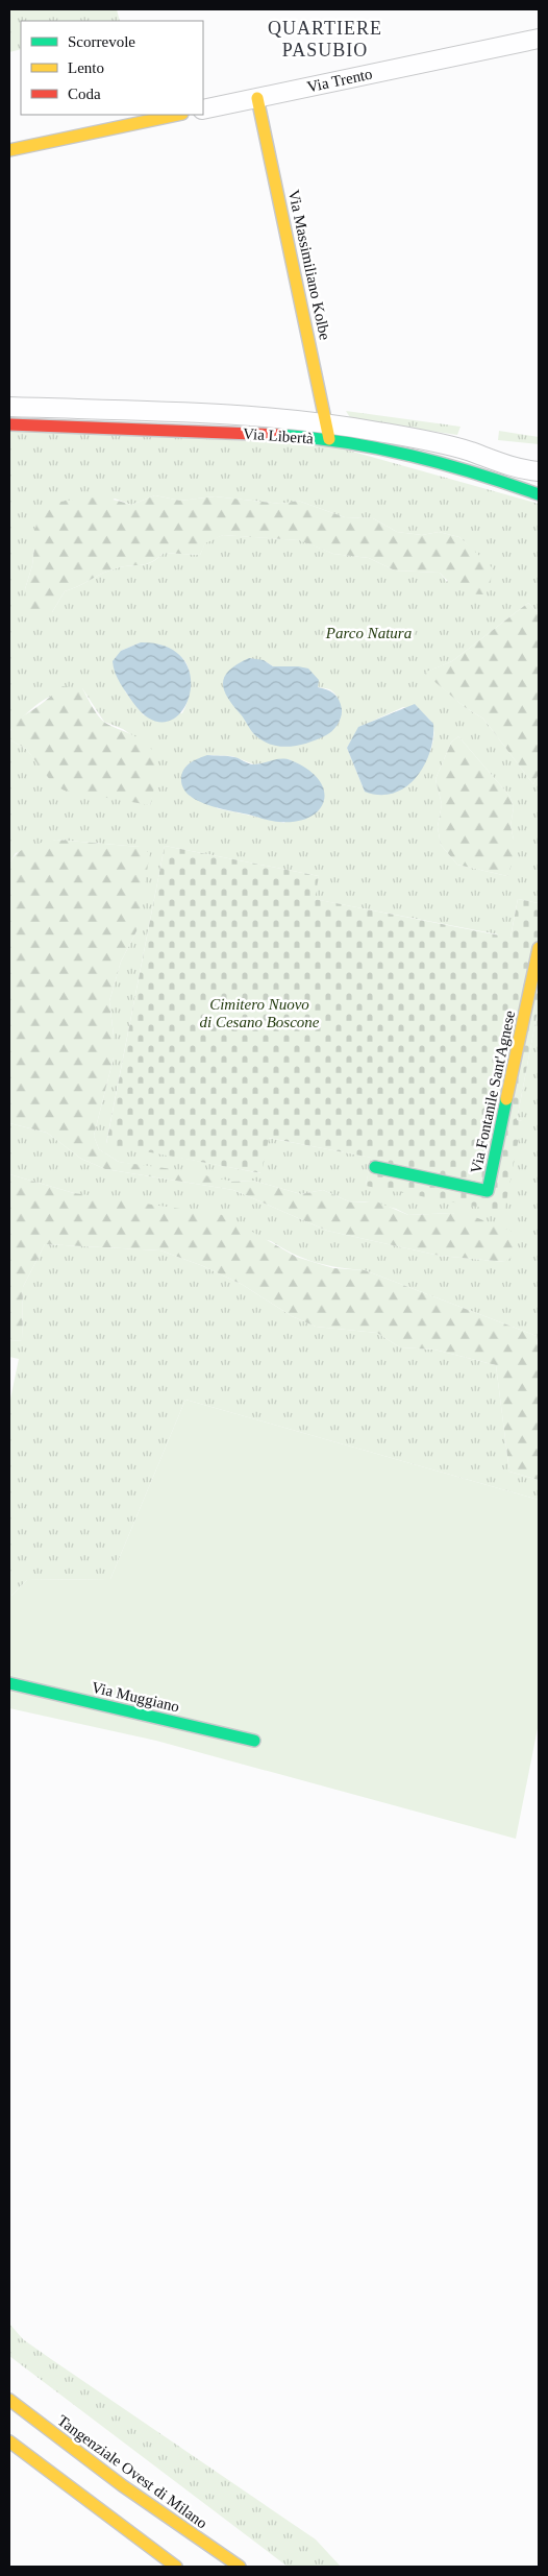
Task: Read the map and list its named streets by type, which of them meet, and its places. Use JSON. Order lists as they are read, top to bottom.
{
  "streets": {
    "main road": [
      "Via Massimiliano Kolbe",
      "Via Libertà",
      "Via Fontanile Sant'Agnese",
      "Via Muggiano",
      "Tangenziale Ovest di Milano"
    ],
    "street": ["Via Trento"]
  },
  "crossings": [
    ["Via Trento", "Via Massimiliano Kolbe"],
    ["Via Massimiliano Kolbe", "Via Libertà"]
  ],
  "districts": ["QUARTIERE PASUBIO"],
  "parks": ["Parco Natura", "Cimitero Nuovo di Cesano Boscone"],
  "legend": ["Scorrevole", "Lento", "Coda"]
}
